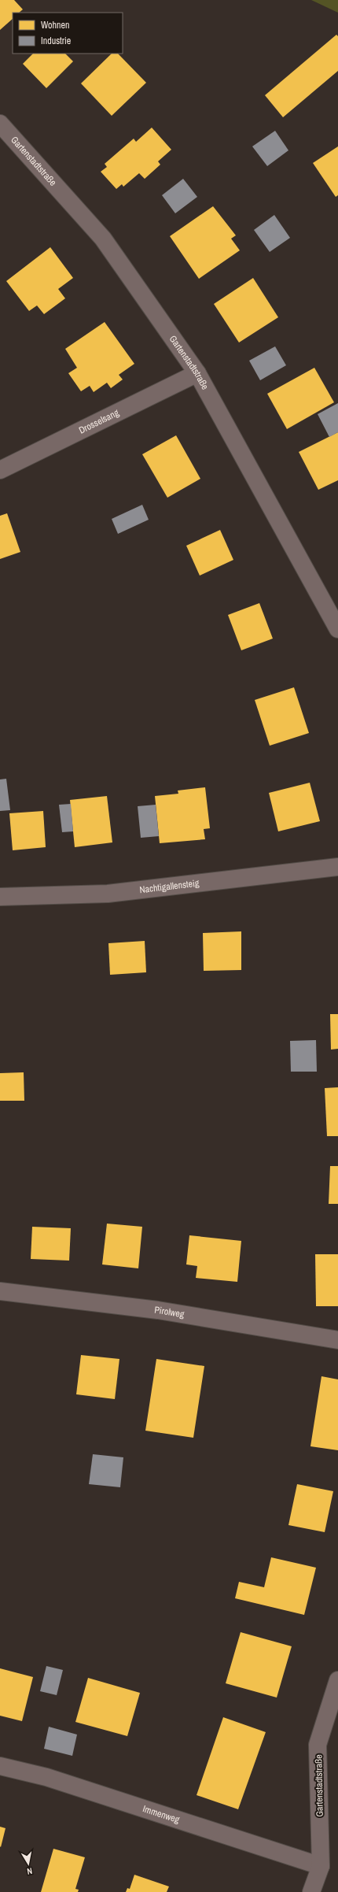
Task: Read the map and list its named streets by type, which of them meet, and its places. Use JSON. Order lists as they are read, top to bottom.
{
  "streets": {
    "street": [
      "Gartenstadtstraße",
      "Drosselsang",
      "Nachtigallensteig",
      "Pirolweg",
      "Immenweg"
    ]
  },
  "crossings": [
    ["Gartenstadtstraße", "Drosselsang"],
    ["Gartenstadtstraße", "Immenweg"]
  ],
  "legend": ["Wohnen", "Industrie"],
  "north": "bottom"
}
